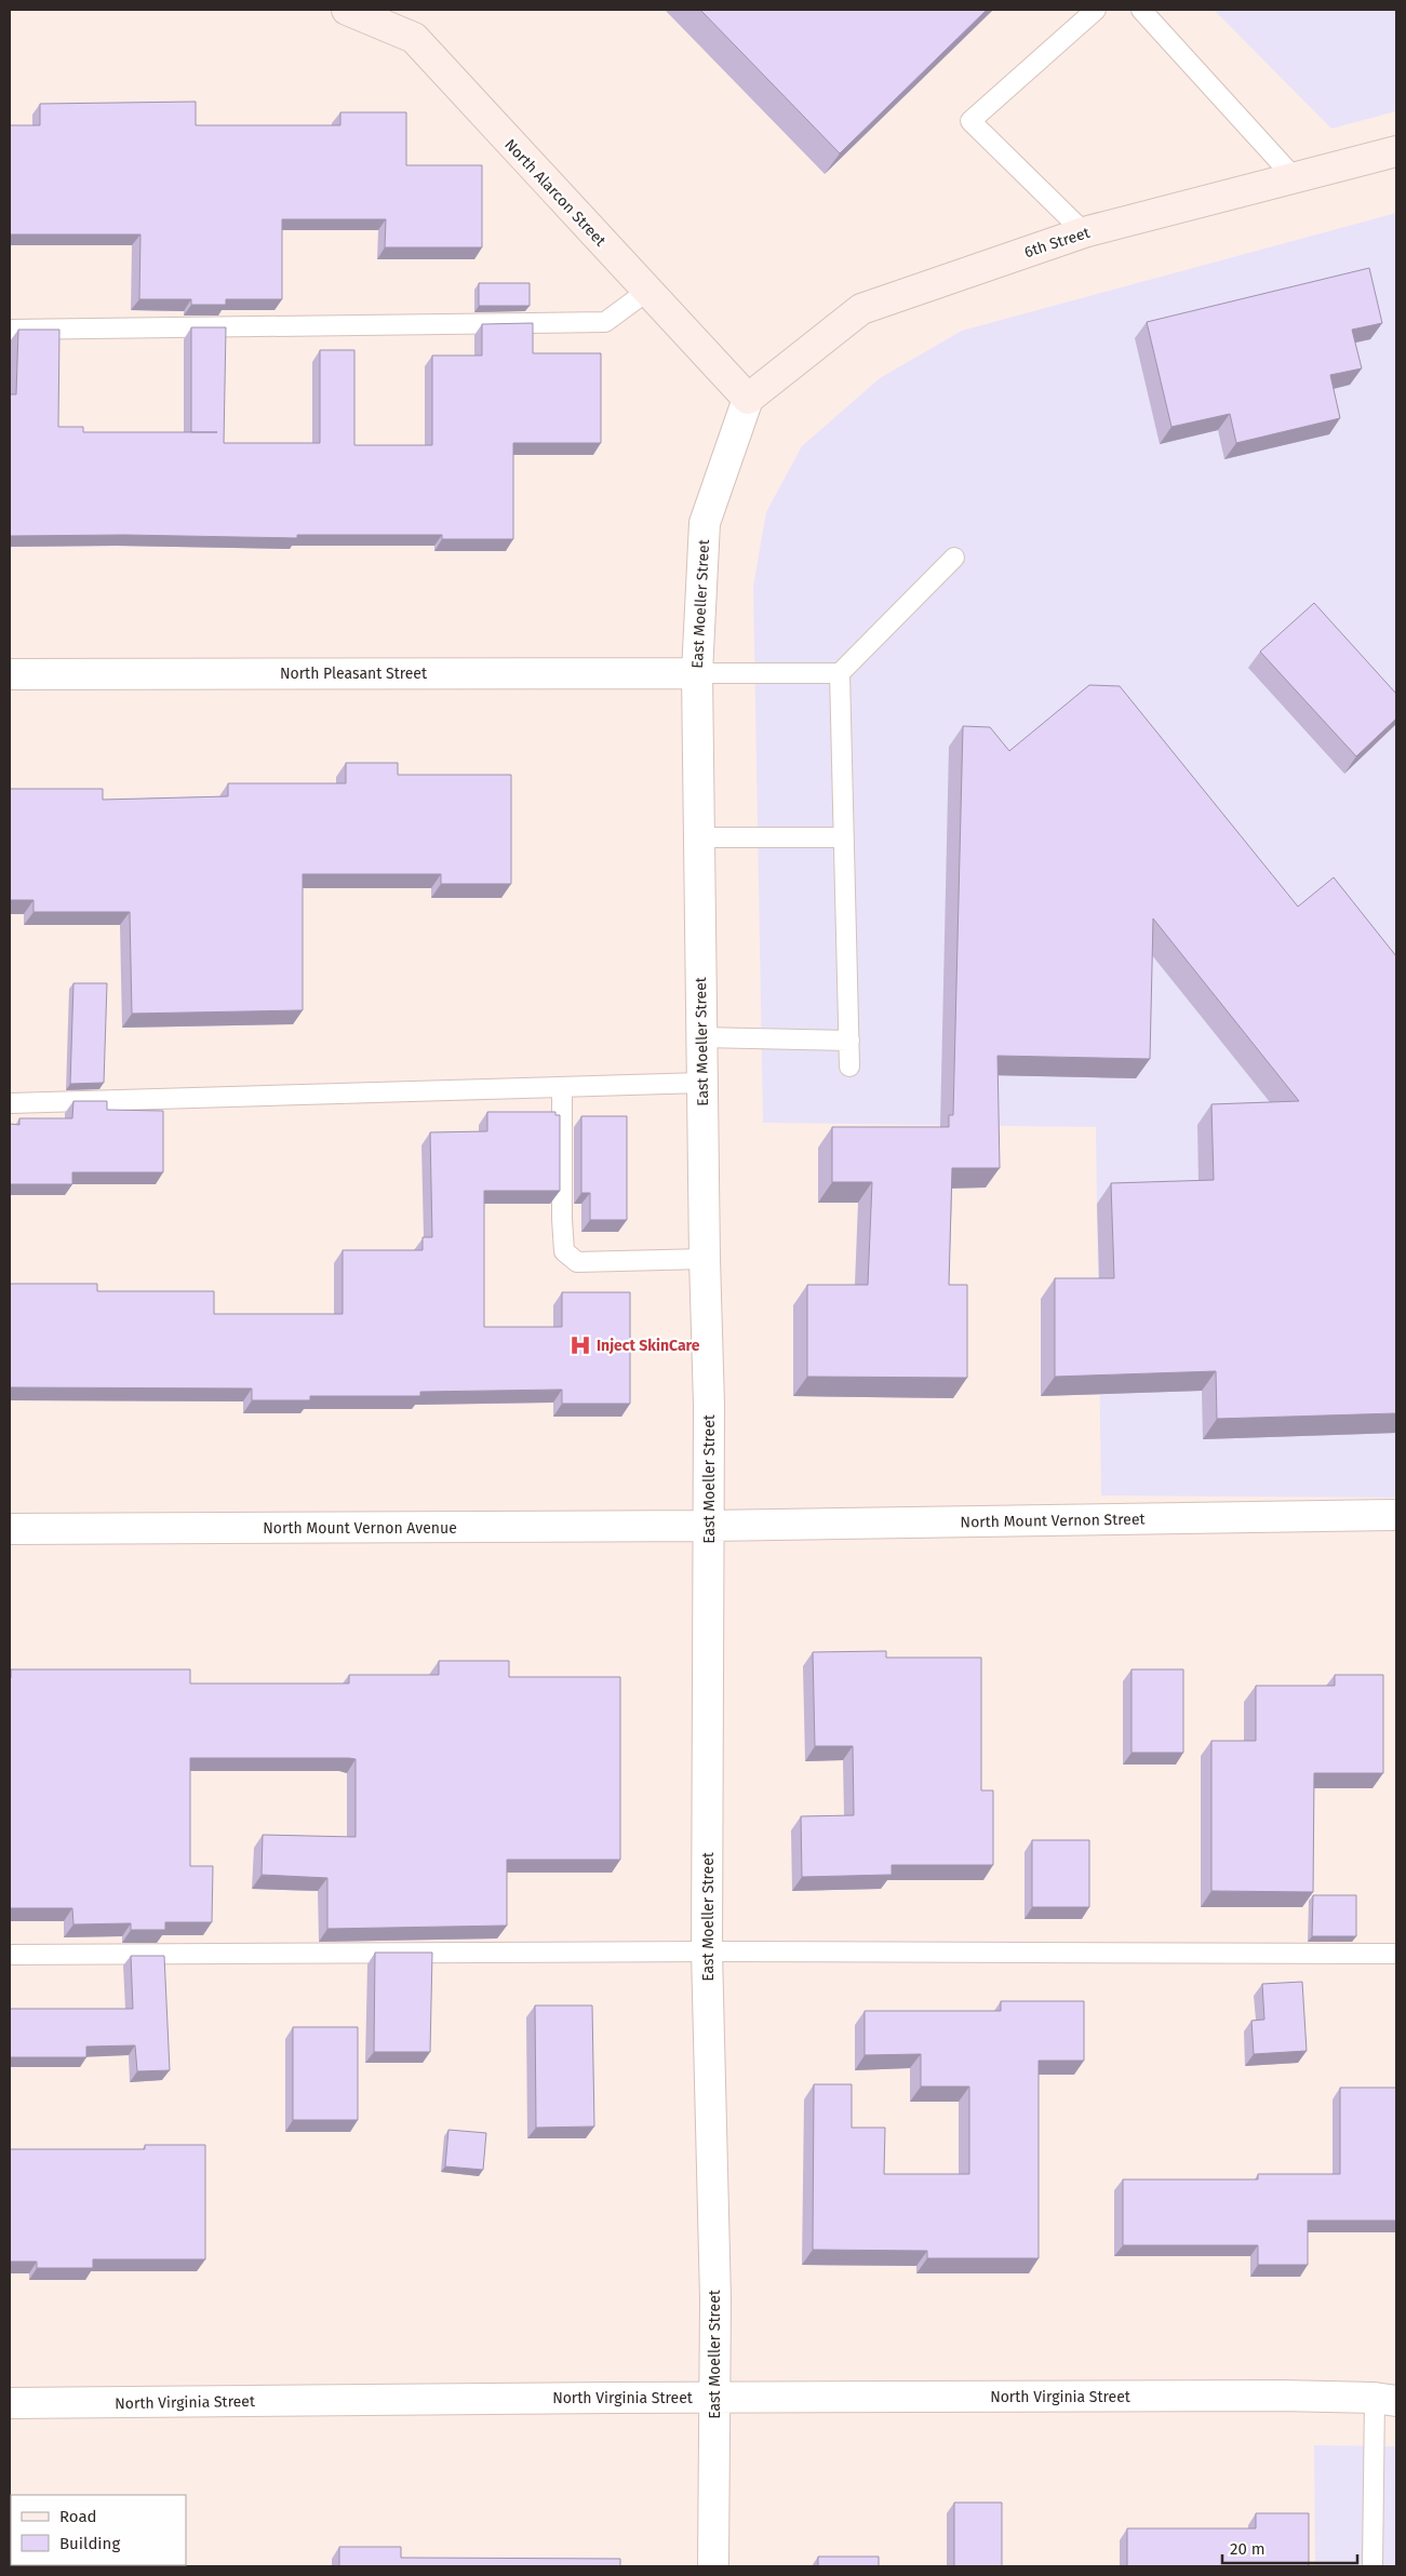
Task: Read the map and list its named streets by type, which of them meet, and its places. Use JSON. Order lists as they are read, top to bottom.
{
  "streets": {
    "street": [
      "North Alarcon Street",
      "6th Street",
      "East Moeller Street",
      "North Pleasant Street",
      "North Mount Vernon Street",
      "North Mount Vernon Avenue",
      "North Virginia Street"
    ]
  },
  "crossings": [
    ["North Alarcon Street", "6th Street"],
    ["North Alarcon Street", "East Moeller Street"],
    ["6th Street", "East Moeller Street"],
    ["East Moeller Street", "North Pleasant Street"],
    ["East Moeller Street", "North Mount Vernon Street"],
    ["East Moeller Street", "North Mount Vernon Avenue"],
    ["East Moeller Street", "North Virginia Street"],
    ["North Mount Vernon Street", "North Mount Vernon Avenue"]
  ],
  "places": {
    "hospital": ["Inject SkinCare"]
  },
  "legend": ["Road", "Building"],
  "scale_bar": "20 m"
}
